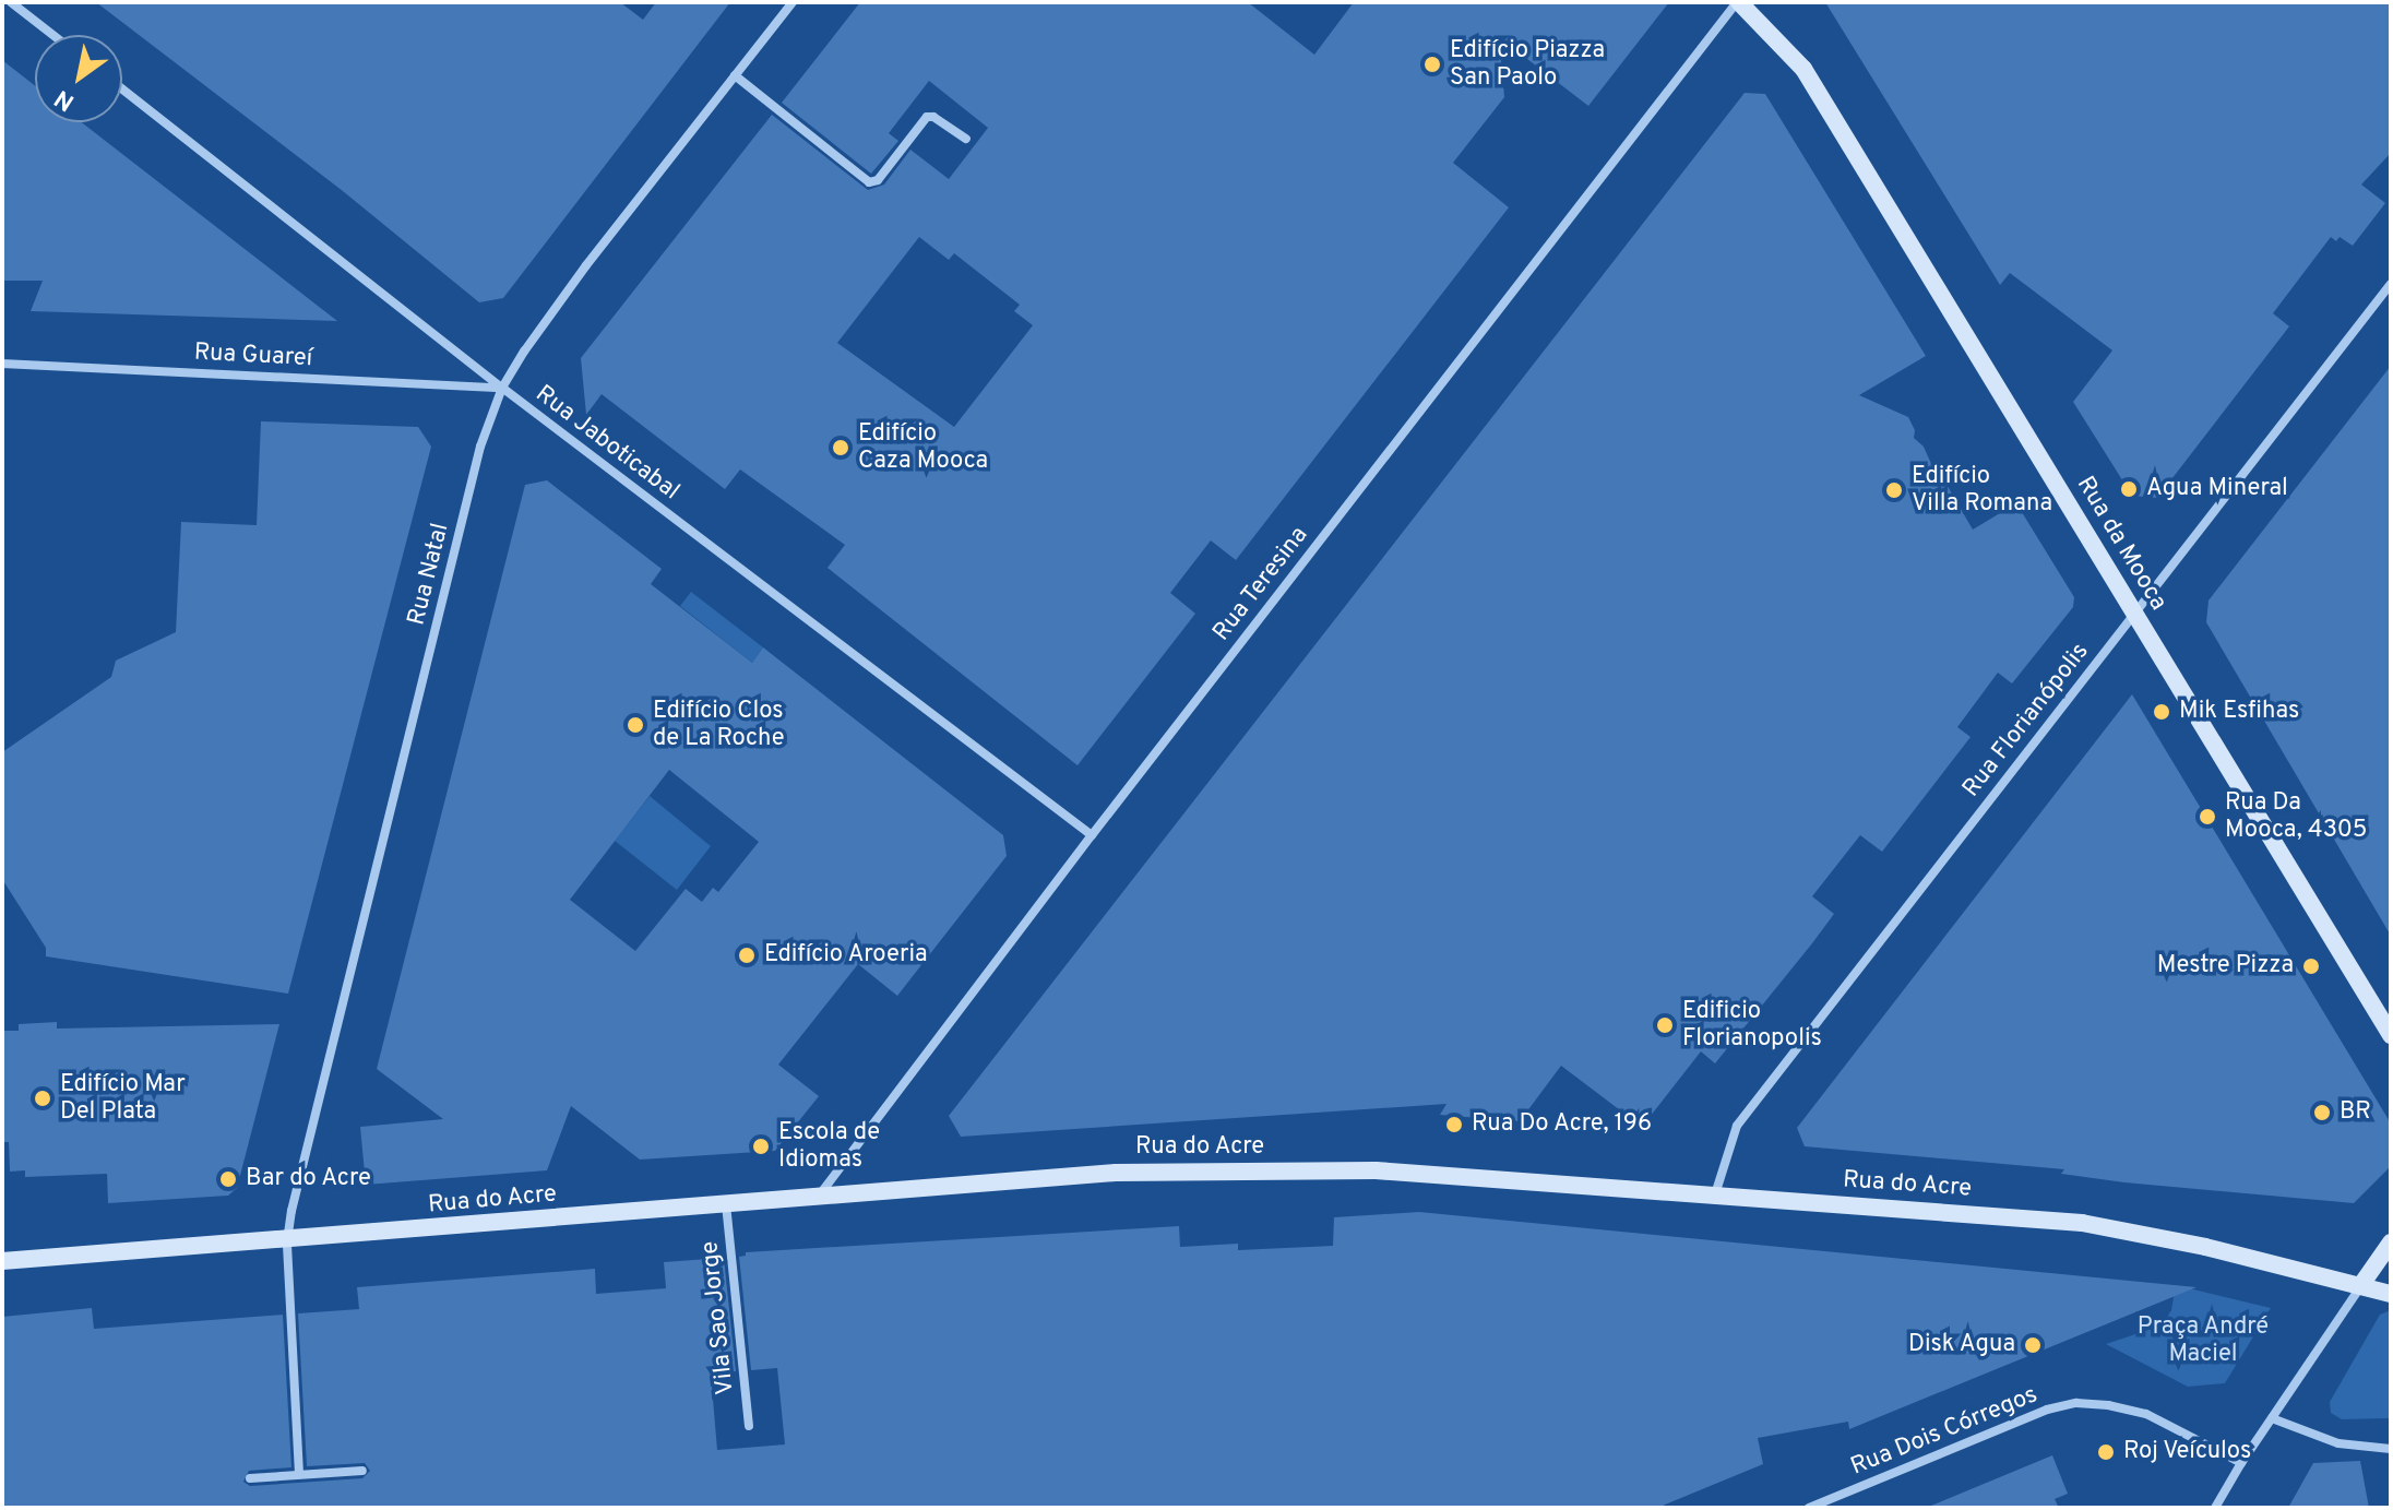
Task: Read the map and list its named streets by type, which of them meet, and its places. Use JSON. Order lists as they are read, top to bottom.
{
  "streets": {
    "main road": ["Rua da Mooca", "Rua do Acre"],
    "street": [
      "Rua Guareí",
      "Rua Jaboticabal",
      "Rua Natal",
      "Rua Teresina",
      "Rua Florianópolis",
      "Vila Sao Jorge",
      "Rua Dois Córregos"
    ]
  },
  "crossings": [
    ["Rua Guareí", "Rua Jaboticabal"],
    ["Rua Guareí", "Rua Natal"],
    ["Rua Jaboticabal", "Rua Natal"],
    ["Rua Jaboticabal", "Rua Teresina"],
    ["Rua da Mooca", "Rua Teresina"],
    ["Rua da Mooca", "Rua Florianópolis"],
    ["Rua Natal", "Rua do Acre"],
    ["Rua Teresina", "Rua do Acre"],
    ["Rua Florianópolis", "Rua do Acre"],
    ["Rua do Acre", "Vila Sao Jorge"]
  ],
  "parks": ["Praça André Maciel"],
  "places": [
    "Edifício Piazza San Paolo",
    "Edifício Caza Mooca",
    "Agua Mineral",
    "Edifício Villa Romana",
    "Mik Esfihas",
    "Edifício Clos de La Roche",
    "Rua Da Mooca, 4305",
    "Edifício Aroeria",
    "Mestre Pizza",
    "Edificio Florianopolis",
    "Edifício Mar Del Plata",
    "BR",
    "Rua Do Acre, 196",
    "Escola de Idiomas",
    "Bar do Acre",
    "Disk Agua",
    "Roj Veículos"
  ],
  "north": "bottom left"
}
